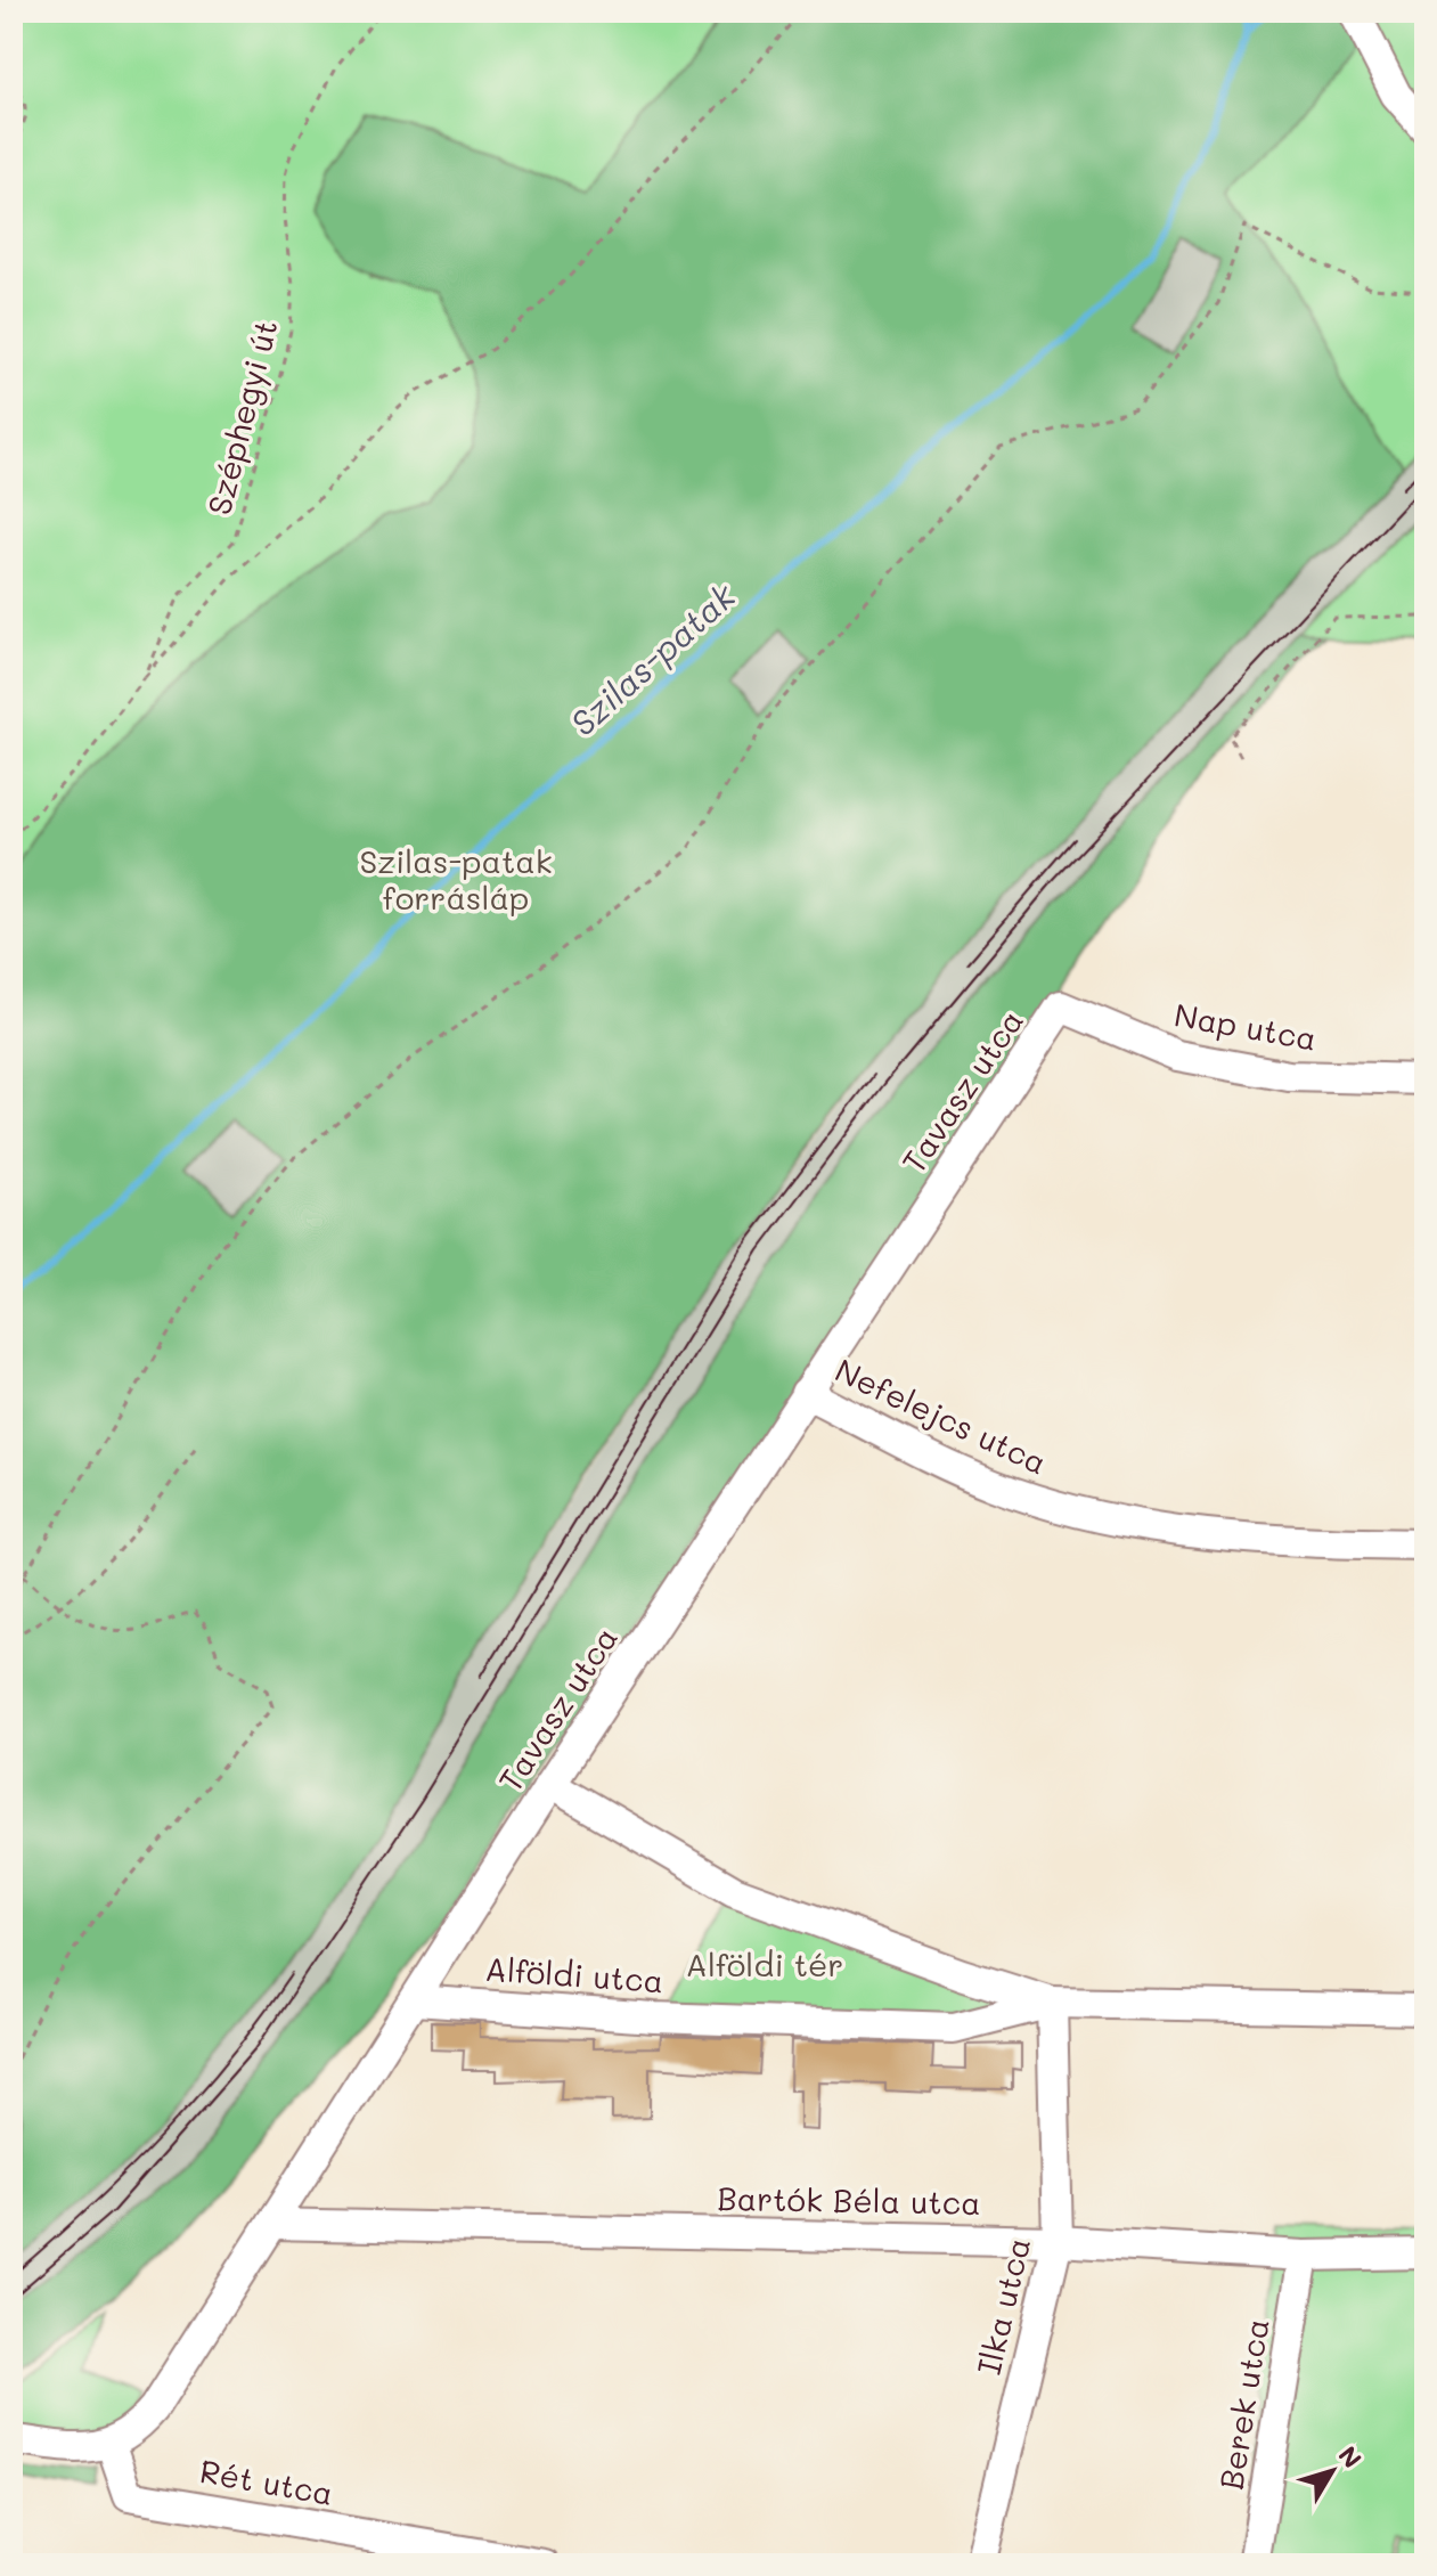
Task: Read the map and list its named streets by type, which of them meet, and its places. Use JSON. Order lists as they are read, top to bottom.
{
  "streets": {
    "street": [
      "Nap utca",
      "Tavasz utca",
      "Nefelejcs utca",
      "Alföldi utca",
      "Bartók Béla utca",
      "Ilka utca",
      "Berek utca",
      "Rét utca"
    ],
    "path": ["Széphegyi út"]
  },
  "crossings": [
    ["Nap utca", "Tavasz utca"],
    ["Tavasz utca", "Nefelejcs utca"],
    ["Tavasz utca", "Alföldi utca"],
    ["Tavasz utca", "Bartók Béla utca"],
    ["Tavasz utca", "Rét utca"],
    ["Alföldi utca", "Ilka utca"],
    ["Bartók Béla utca", "Ilka utca"],
    ["Bartók Béla utca", "Berek utca"]
  ],
  "water": ["Szilas-patak"],
  "parks": ["Szilas-patak forrásláp", "Alföldi tér"],
  "north": "top right"
}
